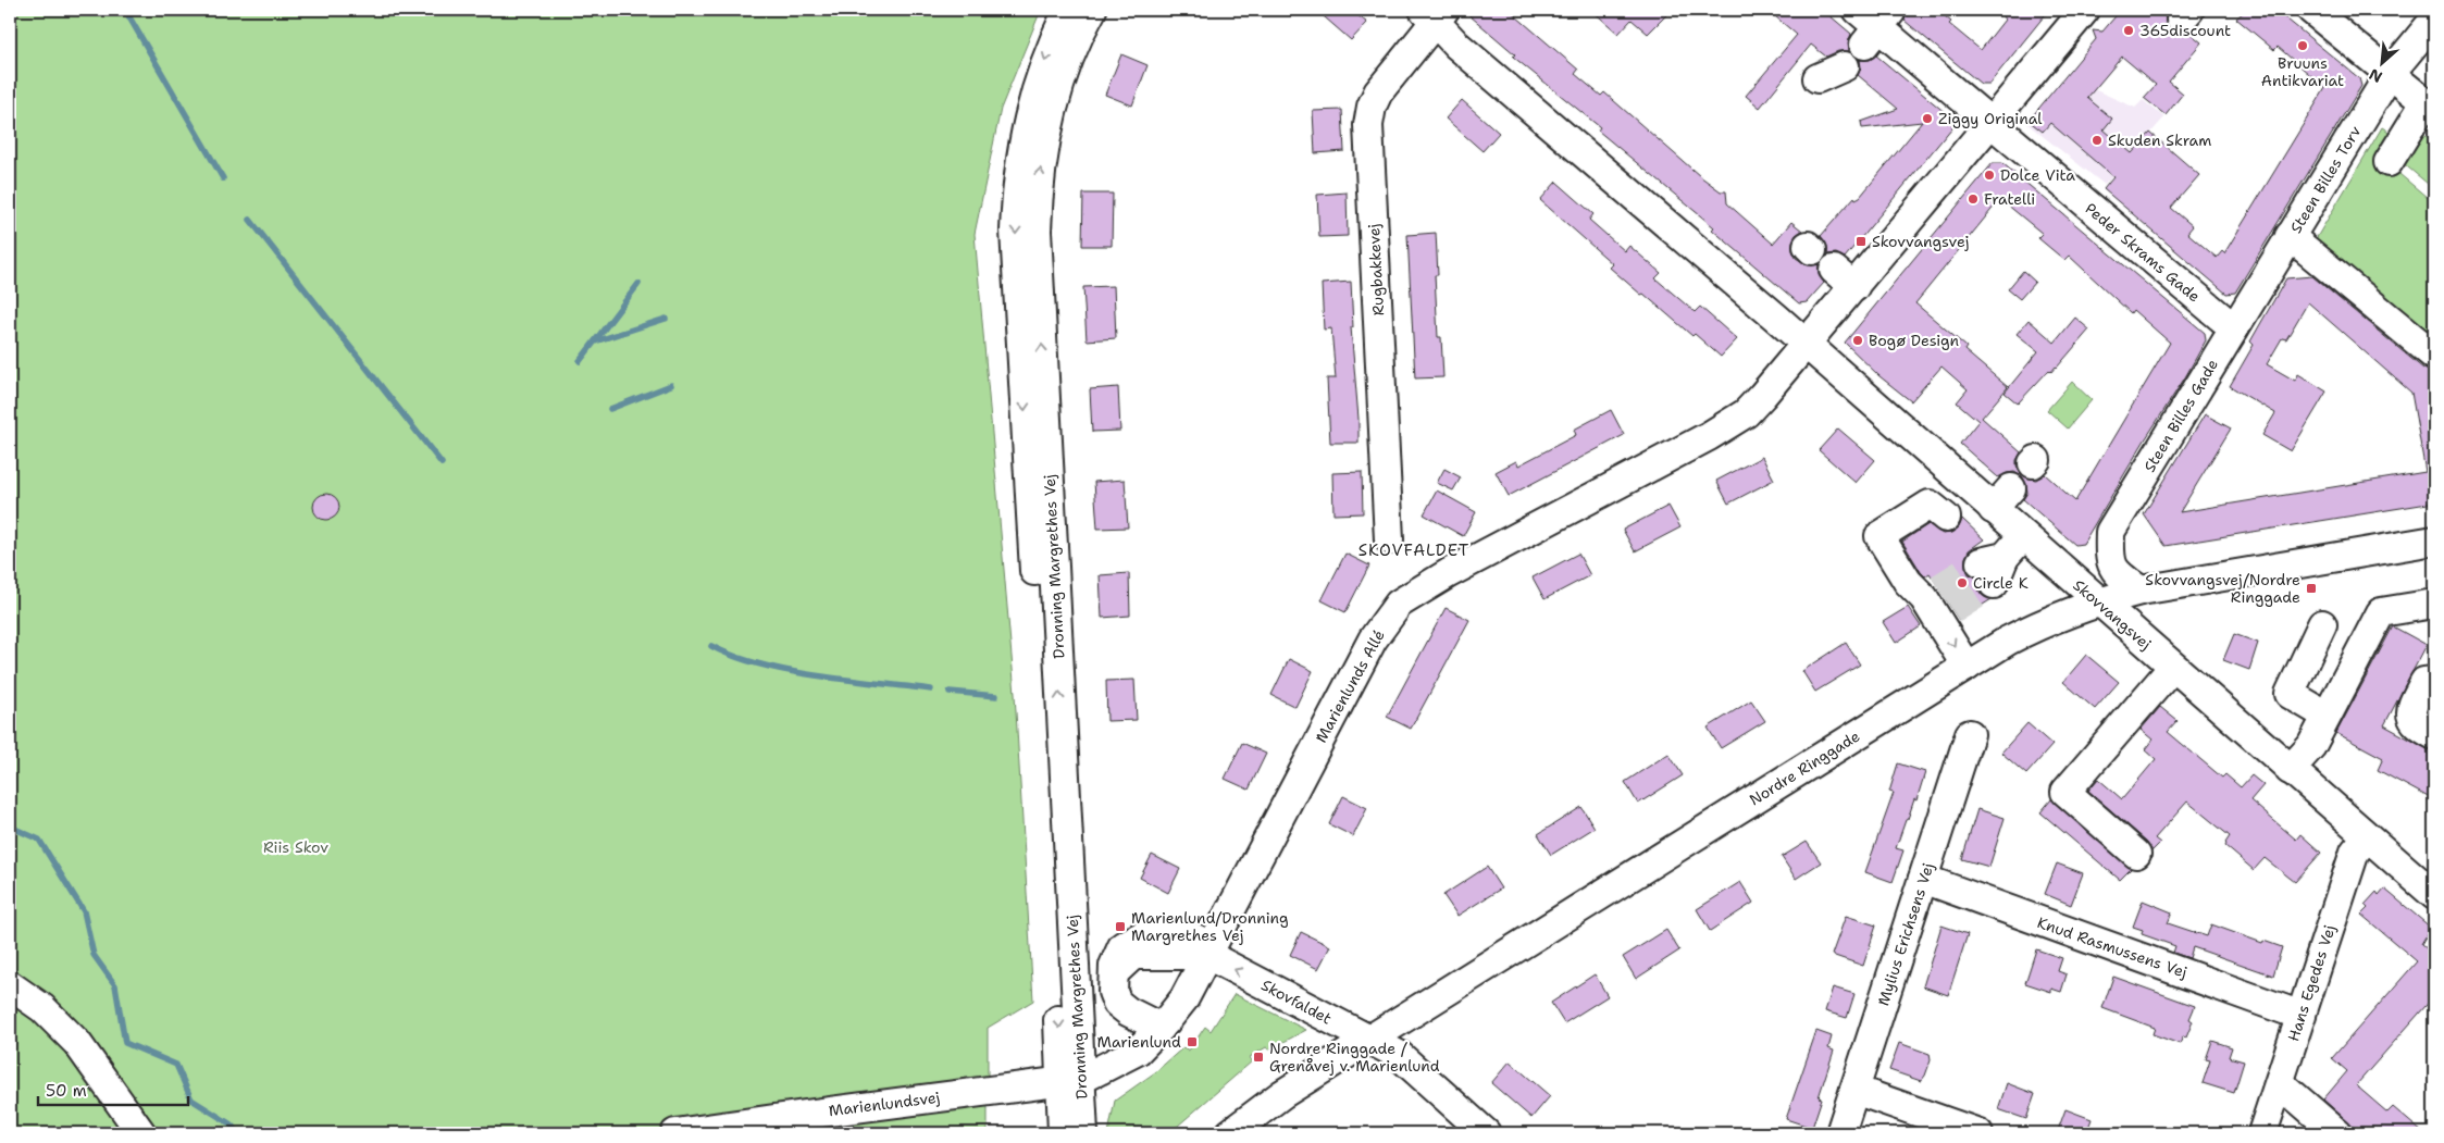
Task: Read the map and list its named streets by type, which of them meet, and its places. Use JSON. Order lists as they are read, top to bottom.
{
  "streets": {
    "street": [
      "Steen Billes Torv",
      "Peder Skrams Gade",
      "Rugbakkevej",
      "Steen Billes Gade",
      "Dronning Margrethes Vej",
      "Skovvangsvej",
      "Marienlunds Allé",
      "Nordre Ringgade",
      "Mylius Erichsens Vej",
      "Knud Rasmussens Vej",
      "Hans Egedes Vej",
      "Skovfaldet",
      "Marienlundsvej"
    ]
  },
  "crossings": [
    ["Steen Billes Torv", "Steen Billes Gade"],
    ["Peder Skrams Gade", "Steen Billes Gade"],
    ["Peder Skrams Gade", "Marienlunds Allé"],
    ["Rugbakkevej", "Skovvangsvej"],
    ["Steen Billes Gade", "Nordre Ringgade"],
    ["Dronning Margrethes Vej", "Marienlunds Allé"],
    ["Dronning Margrethes Vej", "Marienlundsvej"],
    ["Skovvangsvej", "Marienlunds Allé"],
    ["Skovvangsvej", "Nordre Ringgade"],
    ["Skovvangsvej", "Hans Egedes Vej"],
    ["Marienlunds Allé", "Skovfaldet"],
    ["Marienlunds Allé", "Marienlundsvej"],
    ["Nordre Ringgade", "Skovfaldet"],
    ["Mylius Erichsens Vej", "Knud Rasmussens Vej"],
    ["Knud Rasmussens Vej", "Hans Egedes Vej"]
  ],
  "one_way": ["Skovfaldet"],
  "districts": ["SKOVFALDET"],
  "parks": ["Riis Skov"],
  "places": {
    "other": [
      "365discount",
      "Bruuns Antikvariat",
      "Ziggy Original",
      "Skuden Skram",
      "Dolce Vita",
      "Fratelli",
      "Bogø Design",
      "Circle K"
    ],
    "transit": [
      "Skovvangsvej",
      "Skovvangsvej/Nordre Ringgade",
      "Marienlund/Dronning Margrethes Vej",
      "Marienlund",
      "Nordre Ringgade / Grenåvej v. Marienlund"
    ]
  },
  "scale_bar": "50 m",
  "north": "bottom left"
}
